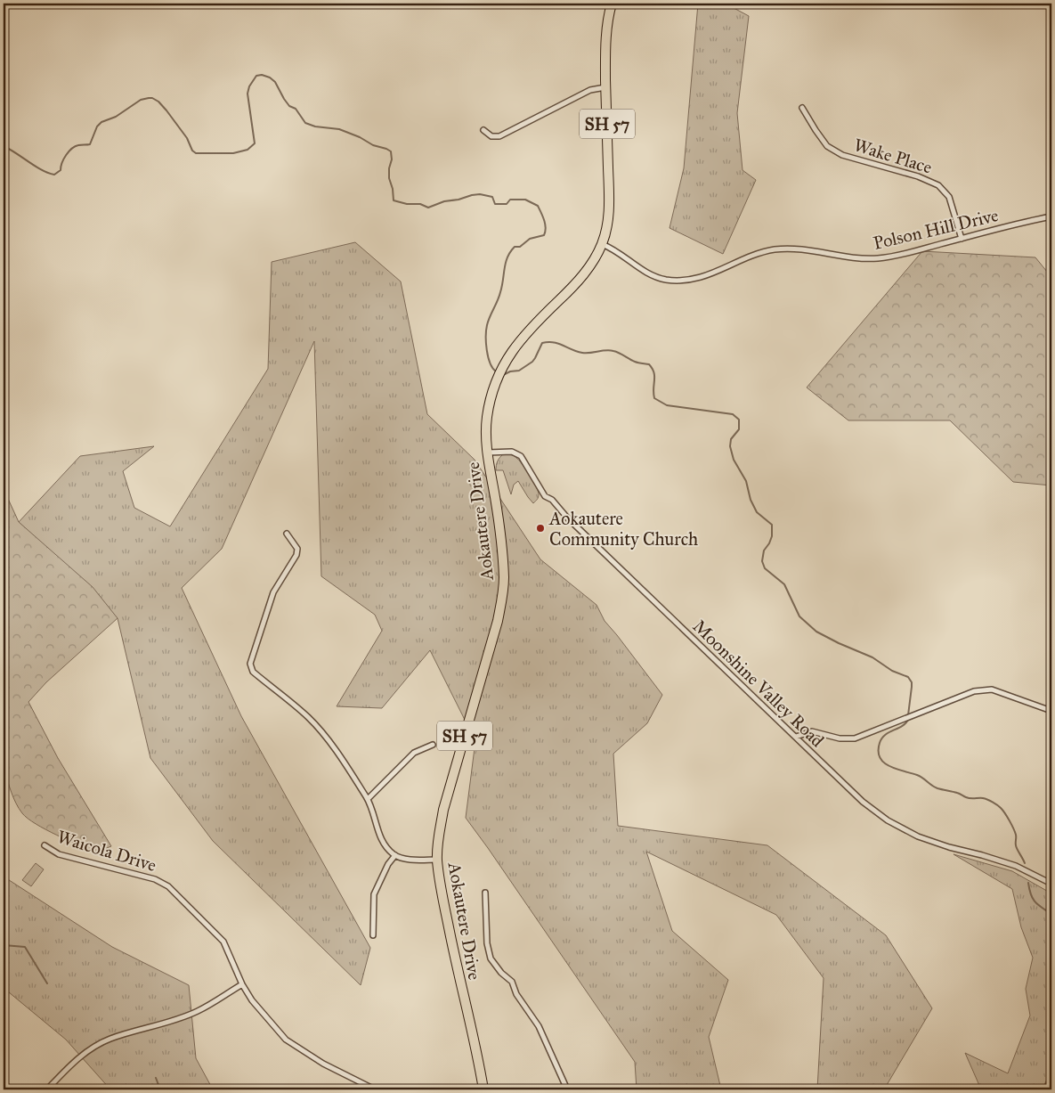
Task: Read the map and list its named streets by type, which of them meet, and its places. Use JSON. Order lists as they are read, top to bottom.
{
  "streets": {
    "highway": ["SH 57", "Aokautere Drive"],
    "street": [
      "Wake Place",
      "Polson Hill Drive",
      "Moonshine Valley Road",
      "Waicola Drive"
    ]
  },
  "crossings": [
    ["Wake Place", "Polson Hill Drive"],
    ["Polson Hill Drive", "Aokautere Drive"],
    ["Aokautere Drive", "Moonshine Valley Road"]
  ],
  "places": ["Aokautere Community Church"]
}
